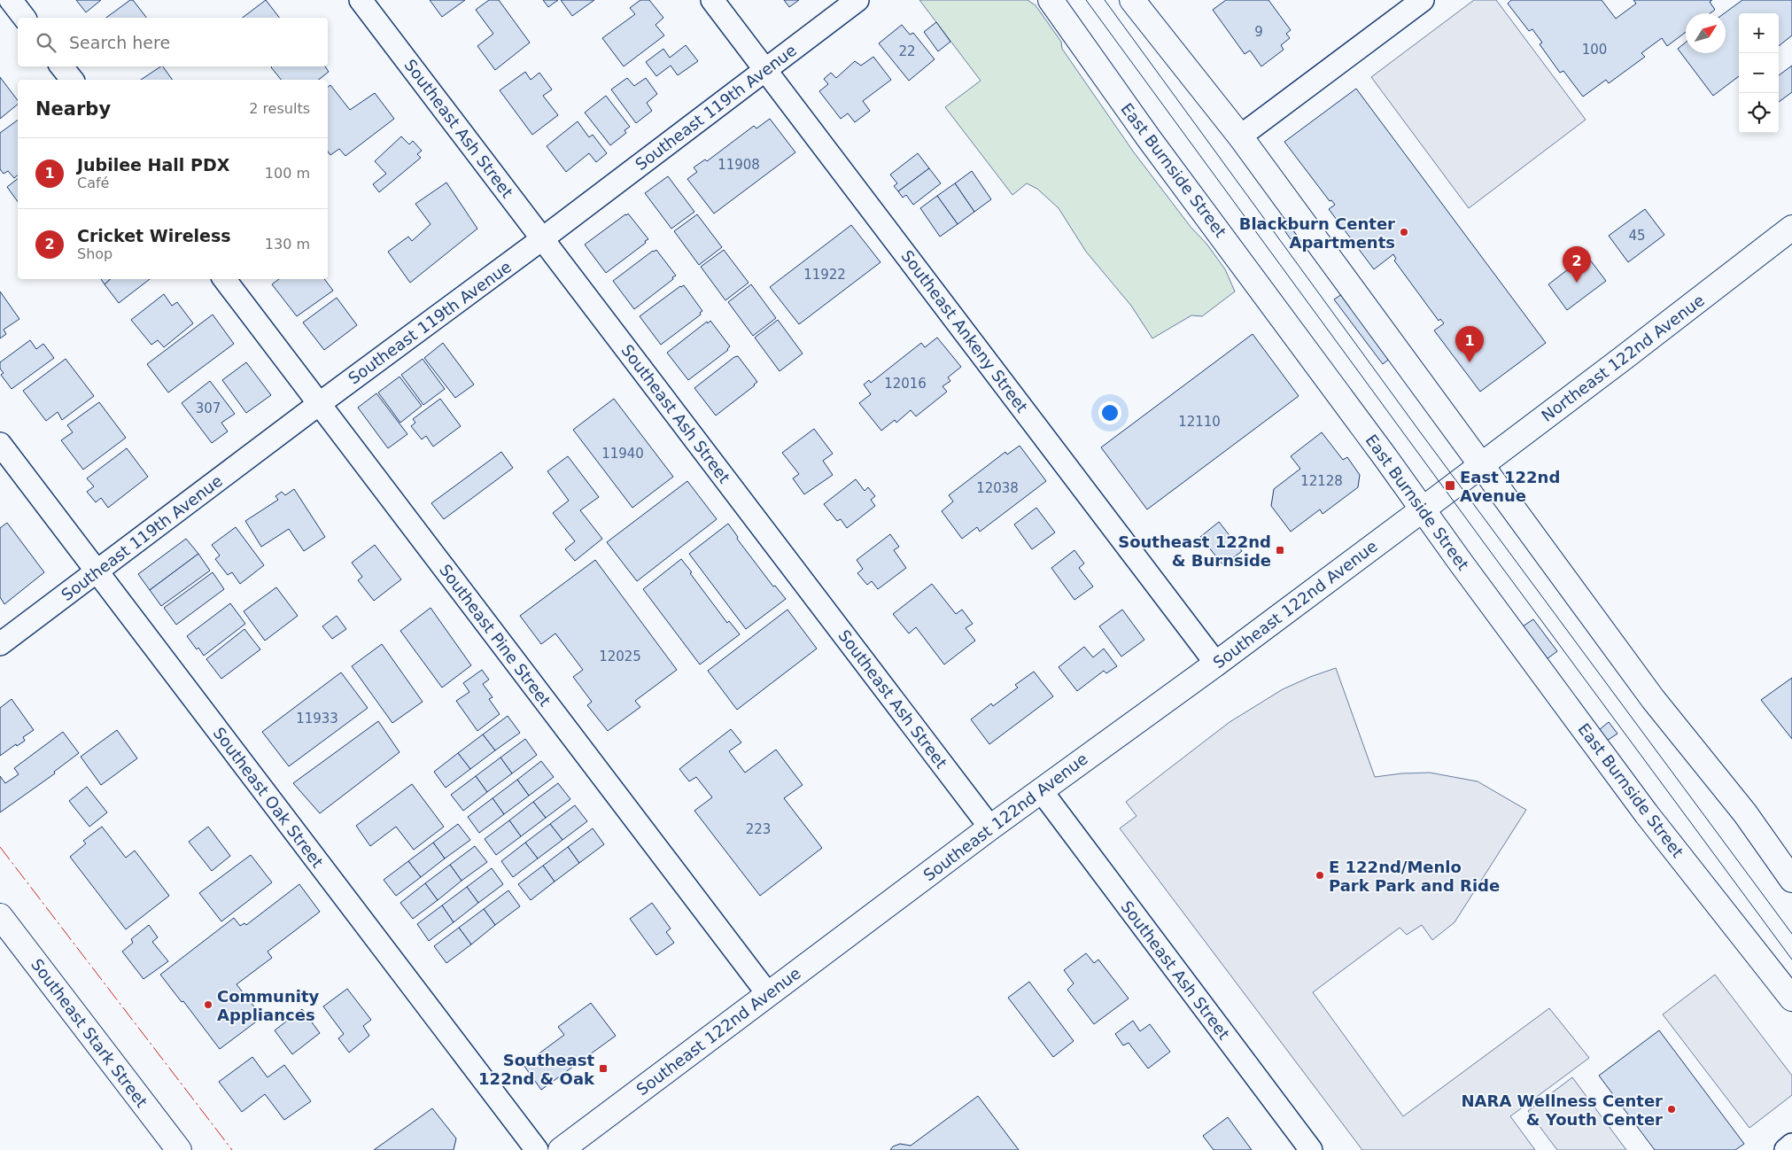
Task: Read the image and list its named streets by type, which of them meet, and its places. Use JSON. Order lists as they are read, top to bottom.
{
  "streets": {
    "street": [
      "Southeast 119th Avenue",
      "Southeast Ash Street",
      "East Burnside Street",
      "Southeast Ankeny Street",
      "Northeast 122nd Avenue",
      "Southeast 122nd Avenue",
      "Southeast Pine Street",
      "Southeast Oak Street",
      "Southeast Stark Street"
    ]
  },
  "crossings": [
    ["Southeast 119th Avenue", "Southeast Ash Street"],
    ["Southeast 119th Avenue", "Southeast Ankeny Street"],
    ["Southeast 119th Avenue", "Southeast Pine Street"],
    ["Southeast 119th Avenue", "Southeast Oak Street"],
    ["Southeast Ash Street", "Southeast 122nd Avenue"],
    ["East Burnside Street", "Southeast 122nd Avenue"],
    ["Southeast Ankeny Street", "Southeast 122nd Avenue"],
    ["Northeast 122nd Avenue", "Southeast 122nd Avenue"],
    ["Southeast 122nd Avenue", "Southeast Pine Street"]
  ],
  "places": {
    "other": [
      "Blackburn Center Apartments",
      "E 122nd/Menlo Park Park and Ride",
      "Community Appliances",
      "NARA Wellness Center & Youth Center"
    ],
    "transit": ["East 122nd Avenue", "Southeast 122nd & Burnside", "Southeast 122nd & Oak"]
  },
  "house_numbers": [
    "9",
    "100",
    "22",
    "11908",
    "45",
    "11922",
    "12016",
    "307",
    "12110",
    "11940",
    "12128",
    "12038",
    "12025",
    "11933",
    "223"
  ],
  "north": "top right",
  "page": {
    "map_buttons": ["+", "−"],
    "search": "Search here",
    "heading": ["Nearby", "2 results"],
    "list": [
      {
        "mark": "1",
        "name": "Jubilee Hall PDX",
        "note": "Café",
        "value": "100 m"
      },
      {
        "mark": "2",
        "name": "Cricket Wireless",
        "note": "Shop",
        "value": "130 m"
      }
    ],
    "pins": ["2", "1"]
  }
}
